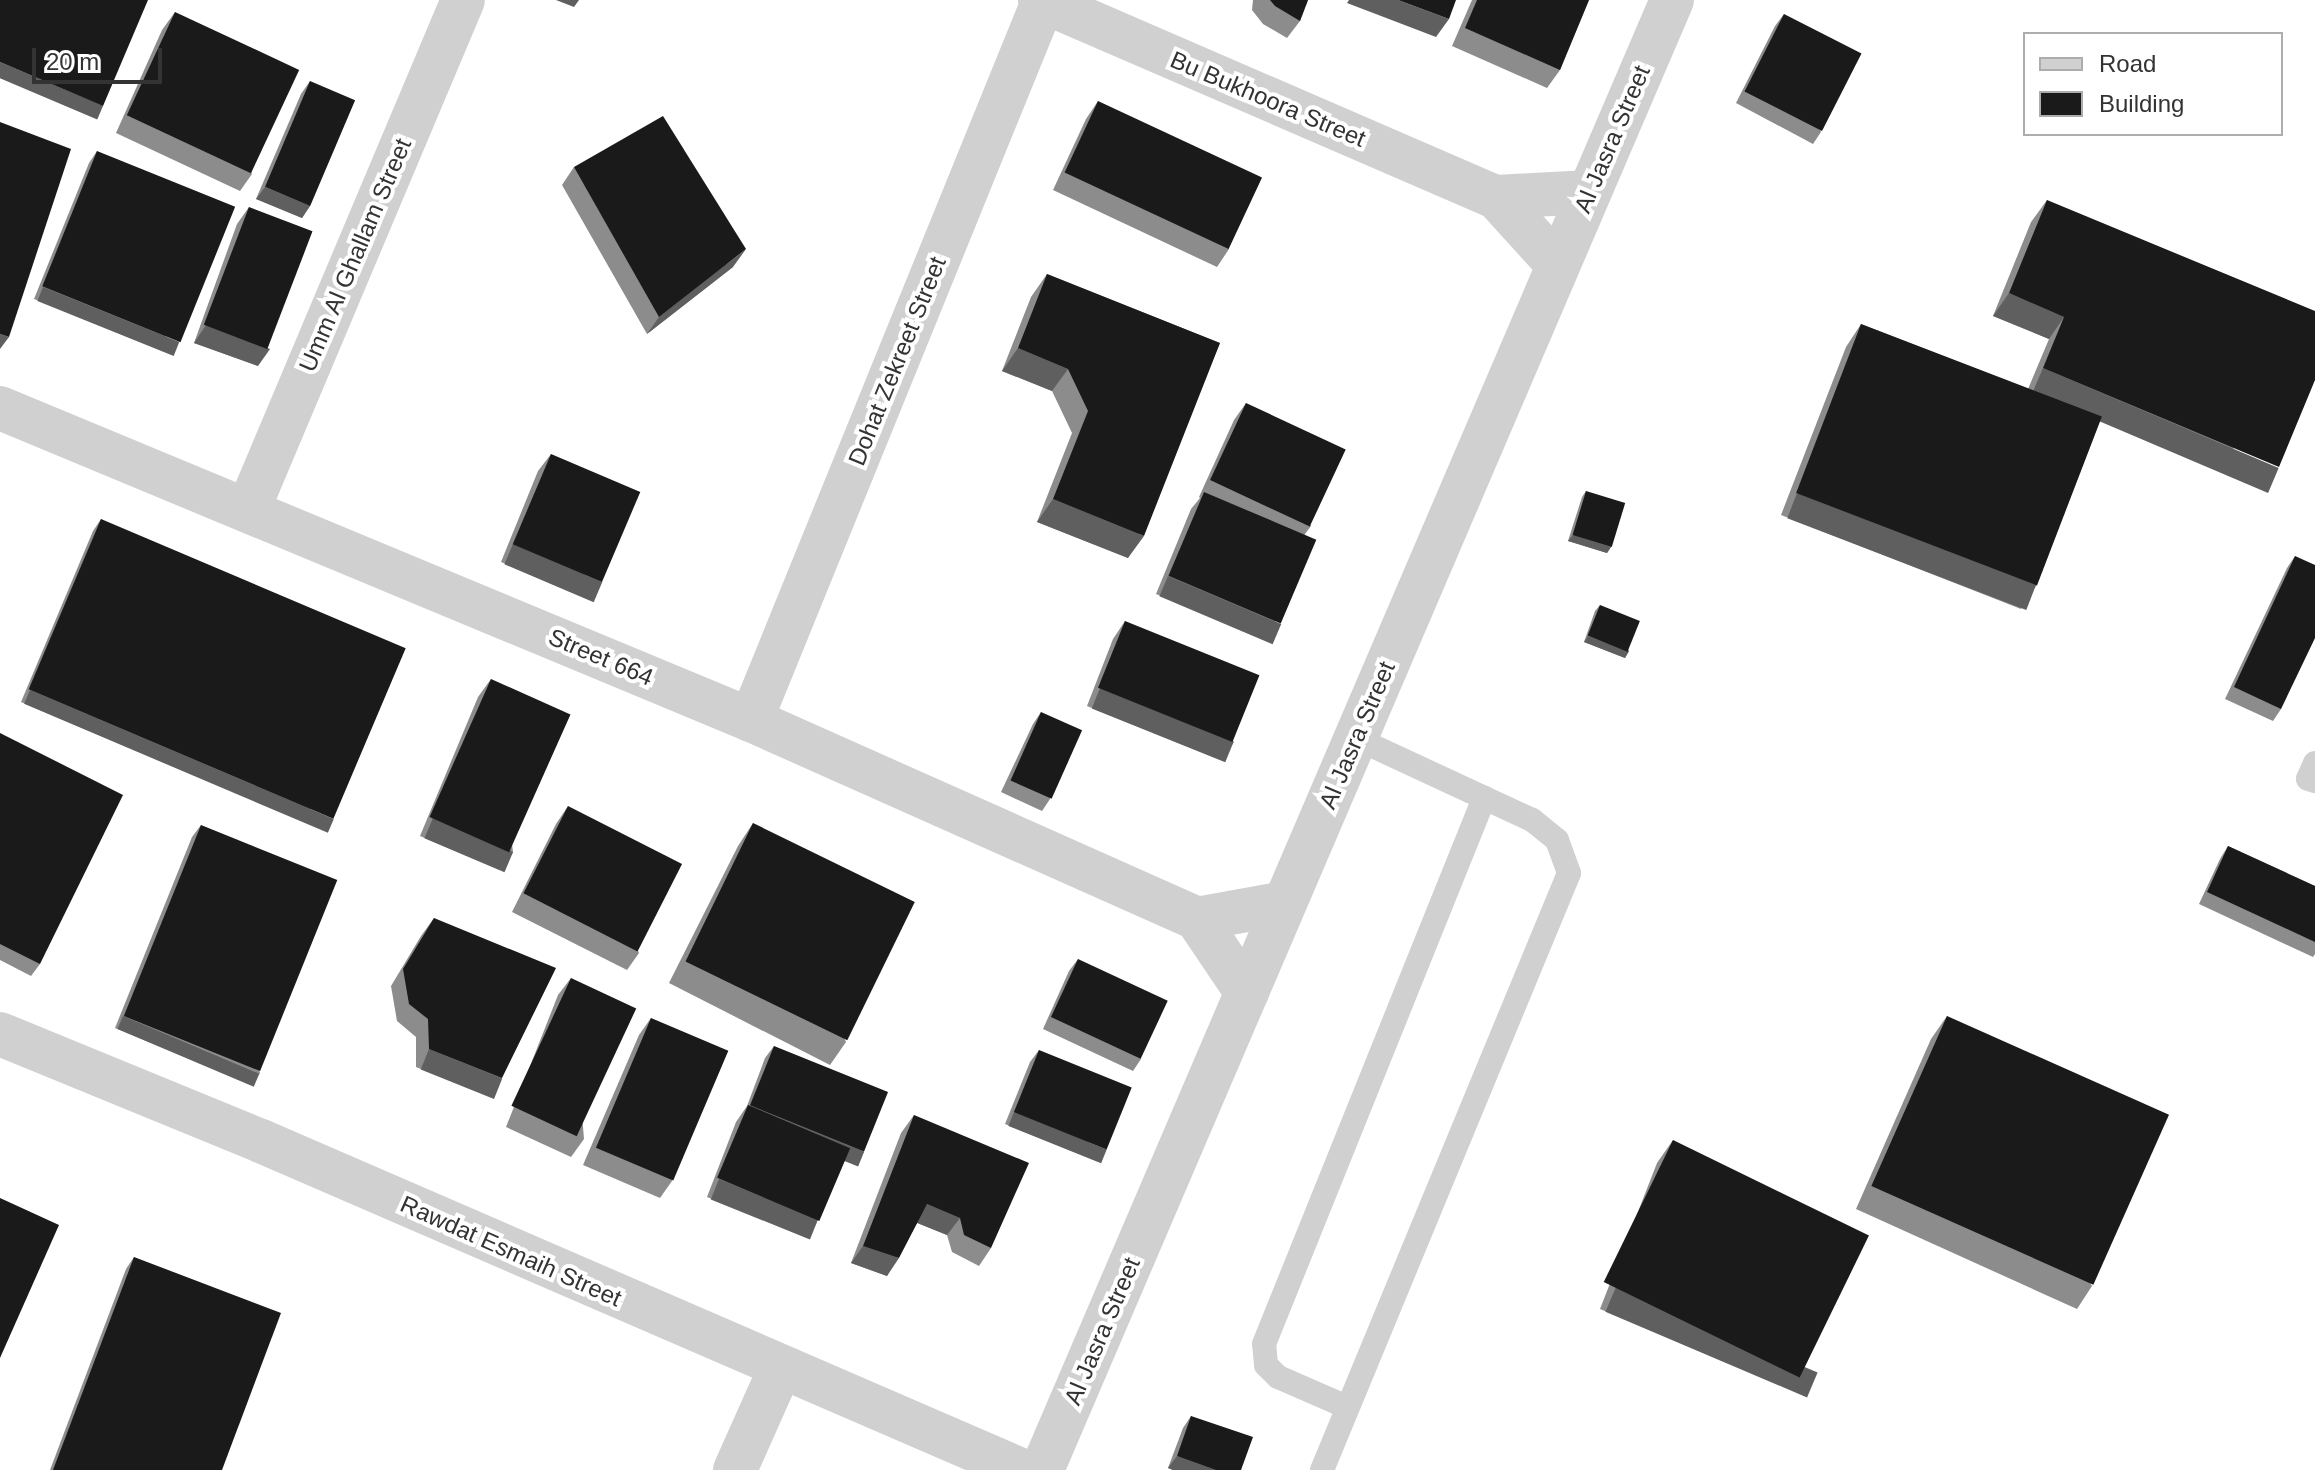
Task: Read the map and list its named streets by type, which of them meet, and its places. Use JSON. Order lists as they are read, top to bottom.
{
  "streets": {
    "street": [
      "Bu Bukhoora Street",
      "Al Jasra Street",
      "Umm Al Ghallam Street",
      "Dohat Zekreet Street",
      "Street 664",
      "Rawdat Esmaih Street"
    ]
  },
  "crossings": [
    ["Bu Bukhoora Street", "Al Jasra Street"],
    ["Bu Bukhoora Street", "Dohat Zekreet Street"],
    ["Umm Al Ghallam Street", "Street 664"],
    ["Dohat Zekreet Street", "Street 664"]
  ],
  "legend": ["Road", "Building"],
  "scale_bar": "20 m"
}
